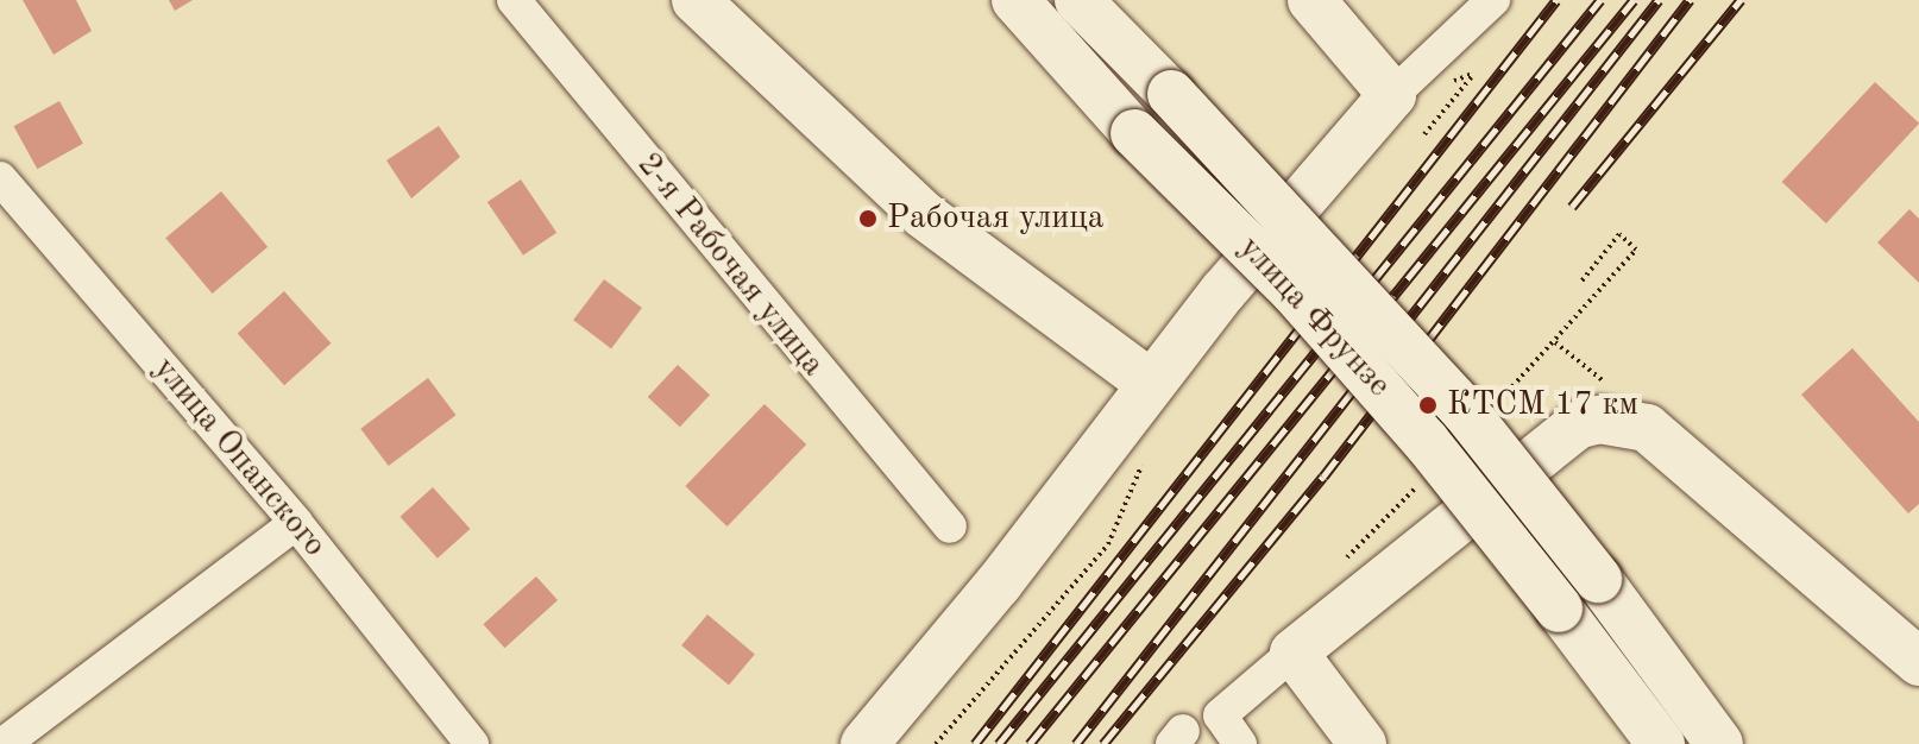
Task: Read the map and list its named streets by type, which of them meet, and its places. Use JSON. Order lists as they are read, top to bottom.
{
  "streets": {
    "main road": ["улица Фрунзе"],
    "street": ["2-я Рабочая улица", "улица Опанского"]
  },
  "places": ["Рабочая улица", "КТСМ 17 км"]
}
